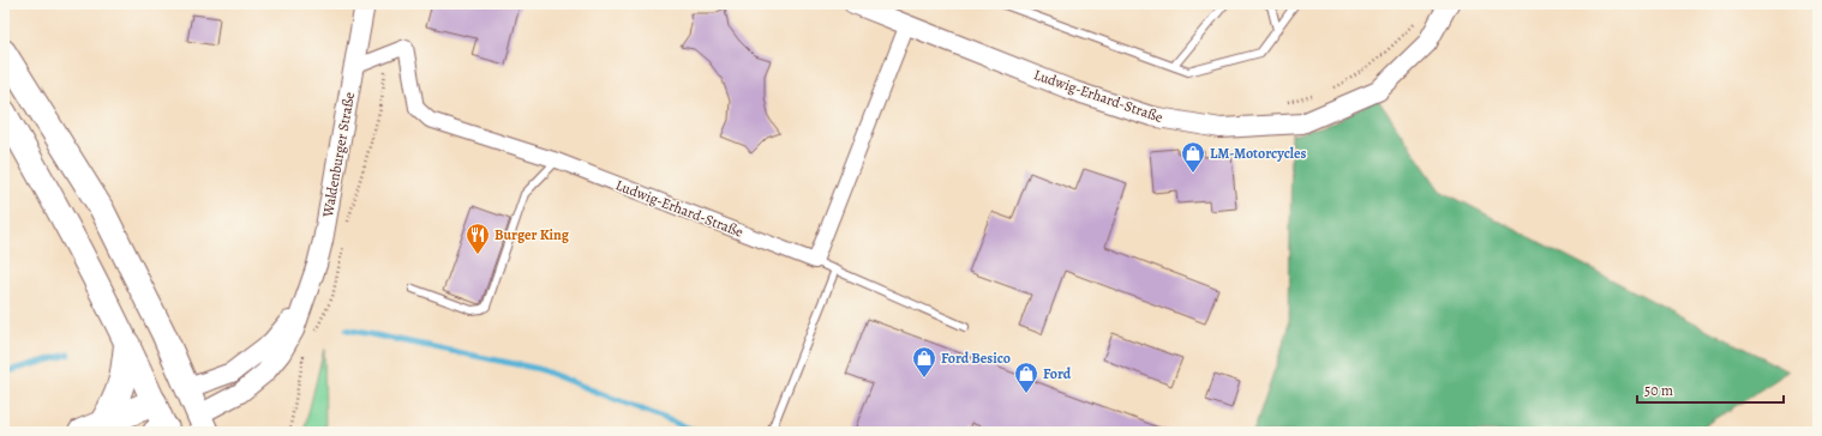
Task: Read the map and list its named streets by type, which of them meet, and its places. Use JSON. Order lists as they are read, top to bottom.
{
  "streets": {
    "street": ["Ludwig-Erhard-Straße", "Waldenburger Straße"]
  },
  "crossings": [
    ["Ludwig-Erhard-Straße", "Waldenburger Straße"]
  ],
  "places": {
    "shop": ["LM-Motorcycles", "Ford Besico", "Ford"],
    "restaurant": ["Burger King"]
  },
  "scale_bar": "50 m"
}
